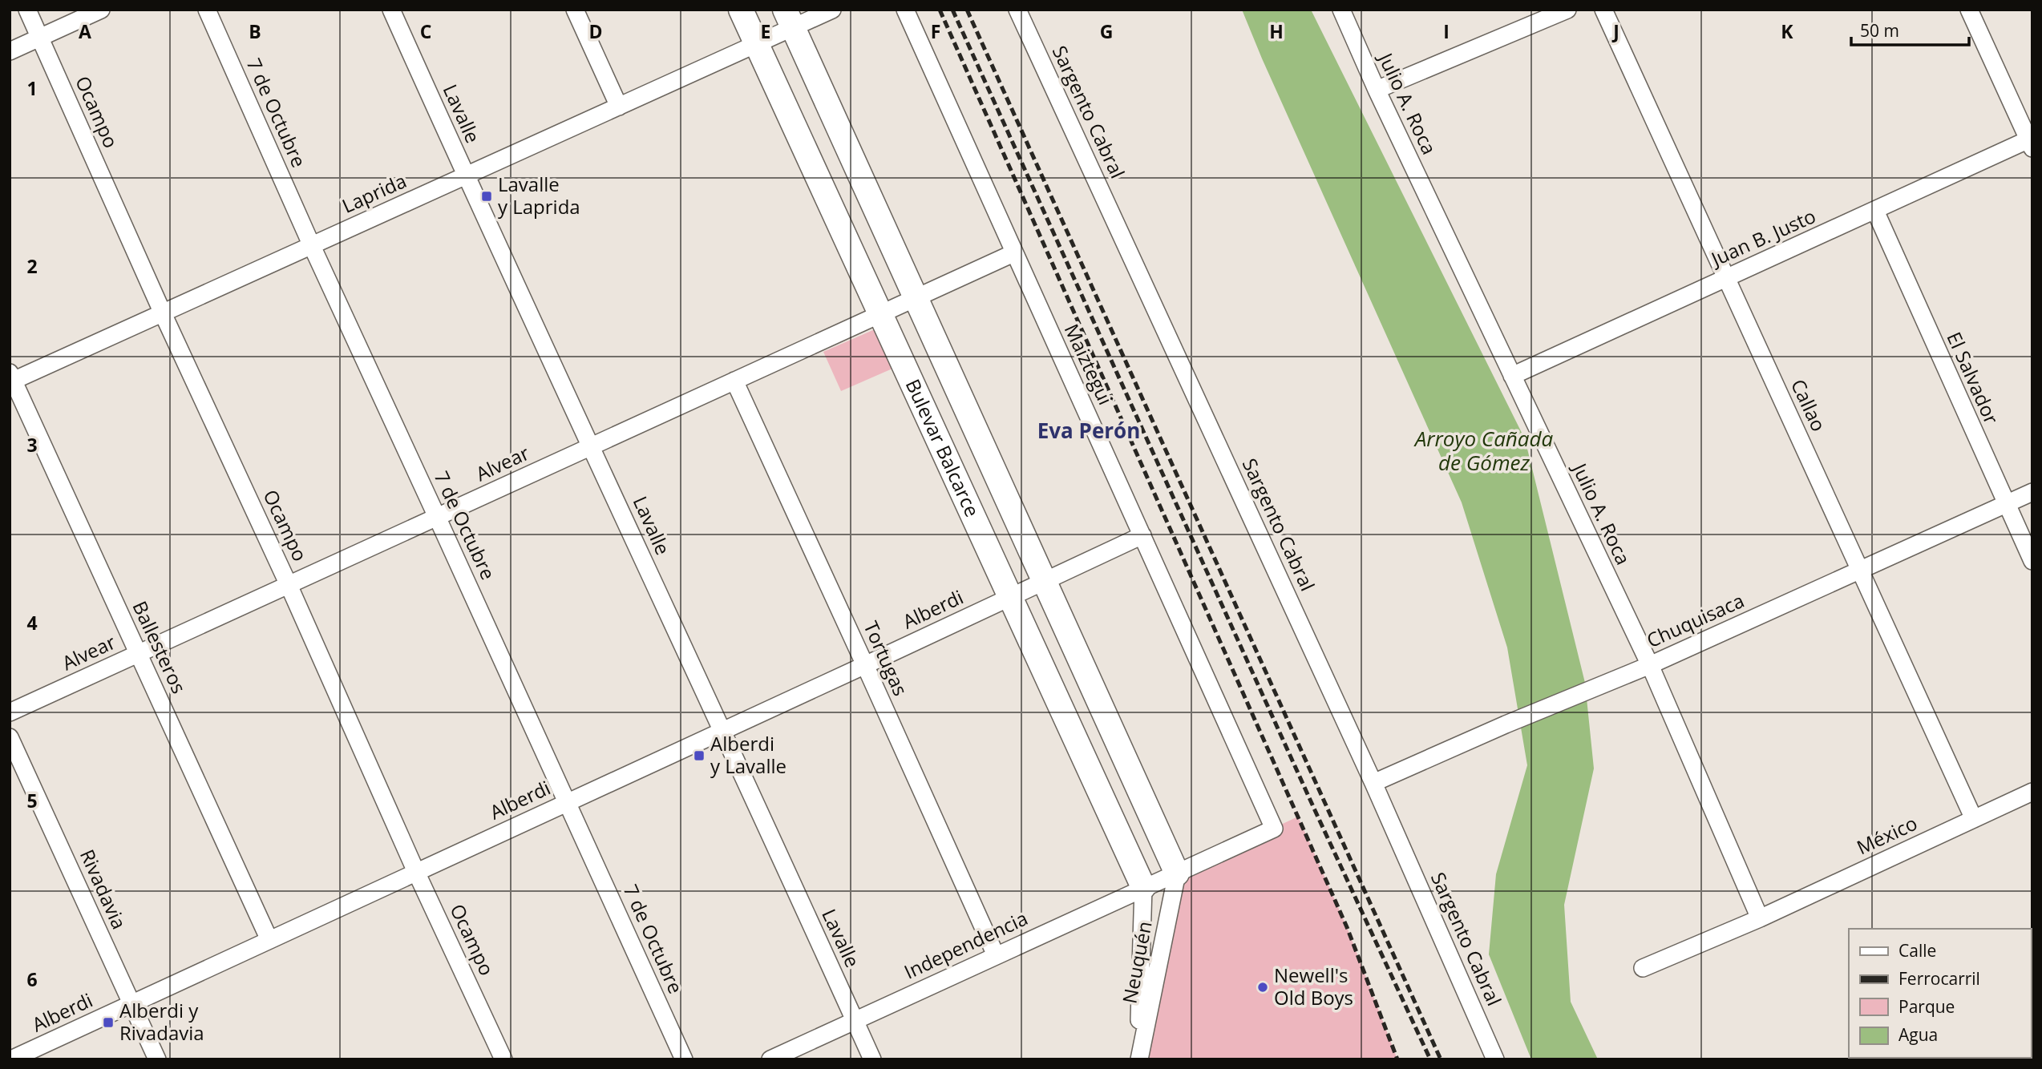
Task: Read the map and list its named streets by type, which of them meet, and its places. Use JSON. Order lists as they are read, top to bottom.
{
  "streets": {
    "main road": ["Bulevar Balcarce"],
    "street": [
      "Julio A. Roca",
      "Ocampo",
      "Sargento Cabral",
      "7 de Octubre",
      "Lavalle",
      "Laprida",
      "Juan B. Justo",
      "Maiztegui",
      "El Salvador",
      "Callao",
      "Alvear",
      "Alberdi",
      "Chuquisaca",
      "Ballesteros",
      "Tortugas",
      "México",
      "Rivadavia",
      "Independencia",
      "Neuquén"
    ]
  },
  "crossings": [
    ["Julio A. Roca", "Juan B. Justo"],
    ["Julio A. Roca", "Chuquisaca"],
    ["Julio A. Roca", "México"],
    ["Ocampo", "Laprida"],
    ["Ocampo", "Alvear"],
    ["Ocampo", "Alberdi"],
    ["Sargento Cabral", "Chuquisaca"],
    ["7 de Octubre", "Laprida"],
    ["7 de Octubre", "Alvear"],
    ["7 de Octubre", "Alberdi"],
    ["Lavalle", "Laprida"],
    ["Lavalle", "Alvear"],
    ["Lavalle", "Alberdi"],
    ["Lavalle", "Independencia"],
    ["Laprida", "Bulevar Balcarce"],
    ["Laprida", "Ballesteros"],
    ["Juan B. Justo", "El Salvador"],
    ["Juan B. Justo", "Callao"],
    ["Maiztegui", "Alvear"],
    ["Maiztegui", "Alberdi"],
    ["Maiztegui", "Independencia"],
    ["El Salvador", "Chuquisaca"],
    ["Callao", "Chuquisaca"],
    ["Callao", "México"],
    ["Bulevar Balcarce", "Alvear"],
    ["Bulevar Balcarce", "Alberdi"],
    ["Bulevar Balcarce", "Independencia"],
    ["Bulevar Balcarce", "Neuquén"],
    ["Alvear", "Ballesteros"],
    ["Alvear", "Tortugas"],
    ["Alberdi", "Ballesteros"],
    ["Alberdi", "Tortugas"],
    ["Alberdi", "Rivadavia"],
    ["Tortugas", "Independencia"],
    ["Independencia", "Neuquén"]
  ],
  "districts": ["Eva Perón"],
  "water": ["Arroyo Cañada de Gómez"],
  "places": {
    "transit": ["Lavalle y Laprida", "Alberdi y Lavalle", "Alberdi y Rivadavia"],
    "other": ["Newell's Old Boys"]
  },
  "legend": [
    "Calle",
    "Ferrocarril",
    "Parque",
    "Agua"
  ],
  "scale_bar": "50 m",
  "grid": {
    "columns": [
      "A",
      "B",
      "C",
      "D",
      "E",
      "F",
      "G",
      "H",
      "I",
      "J",
      "K"
    ],
    "rows": [
      "1",
      "2",
      "3",
      "4",
      "5",
      "6"
    ]
  }
}
